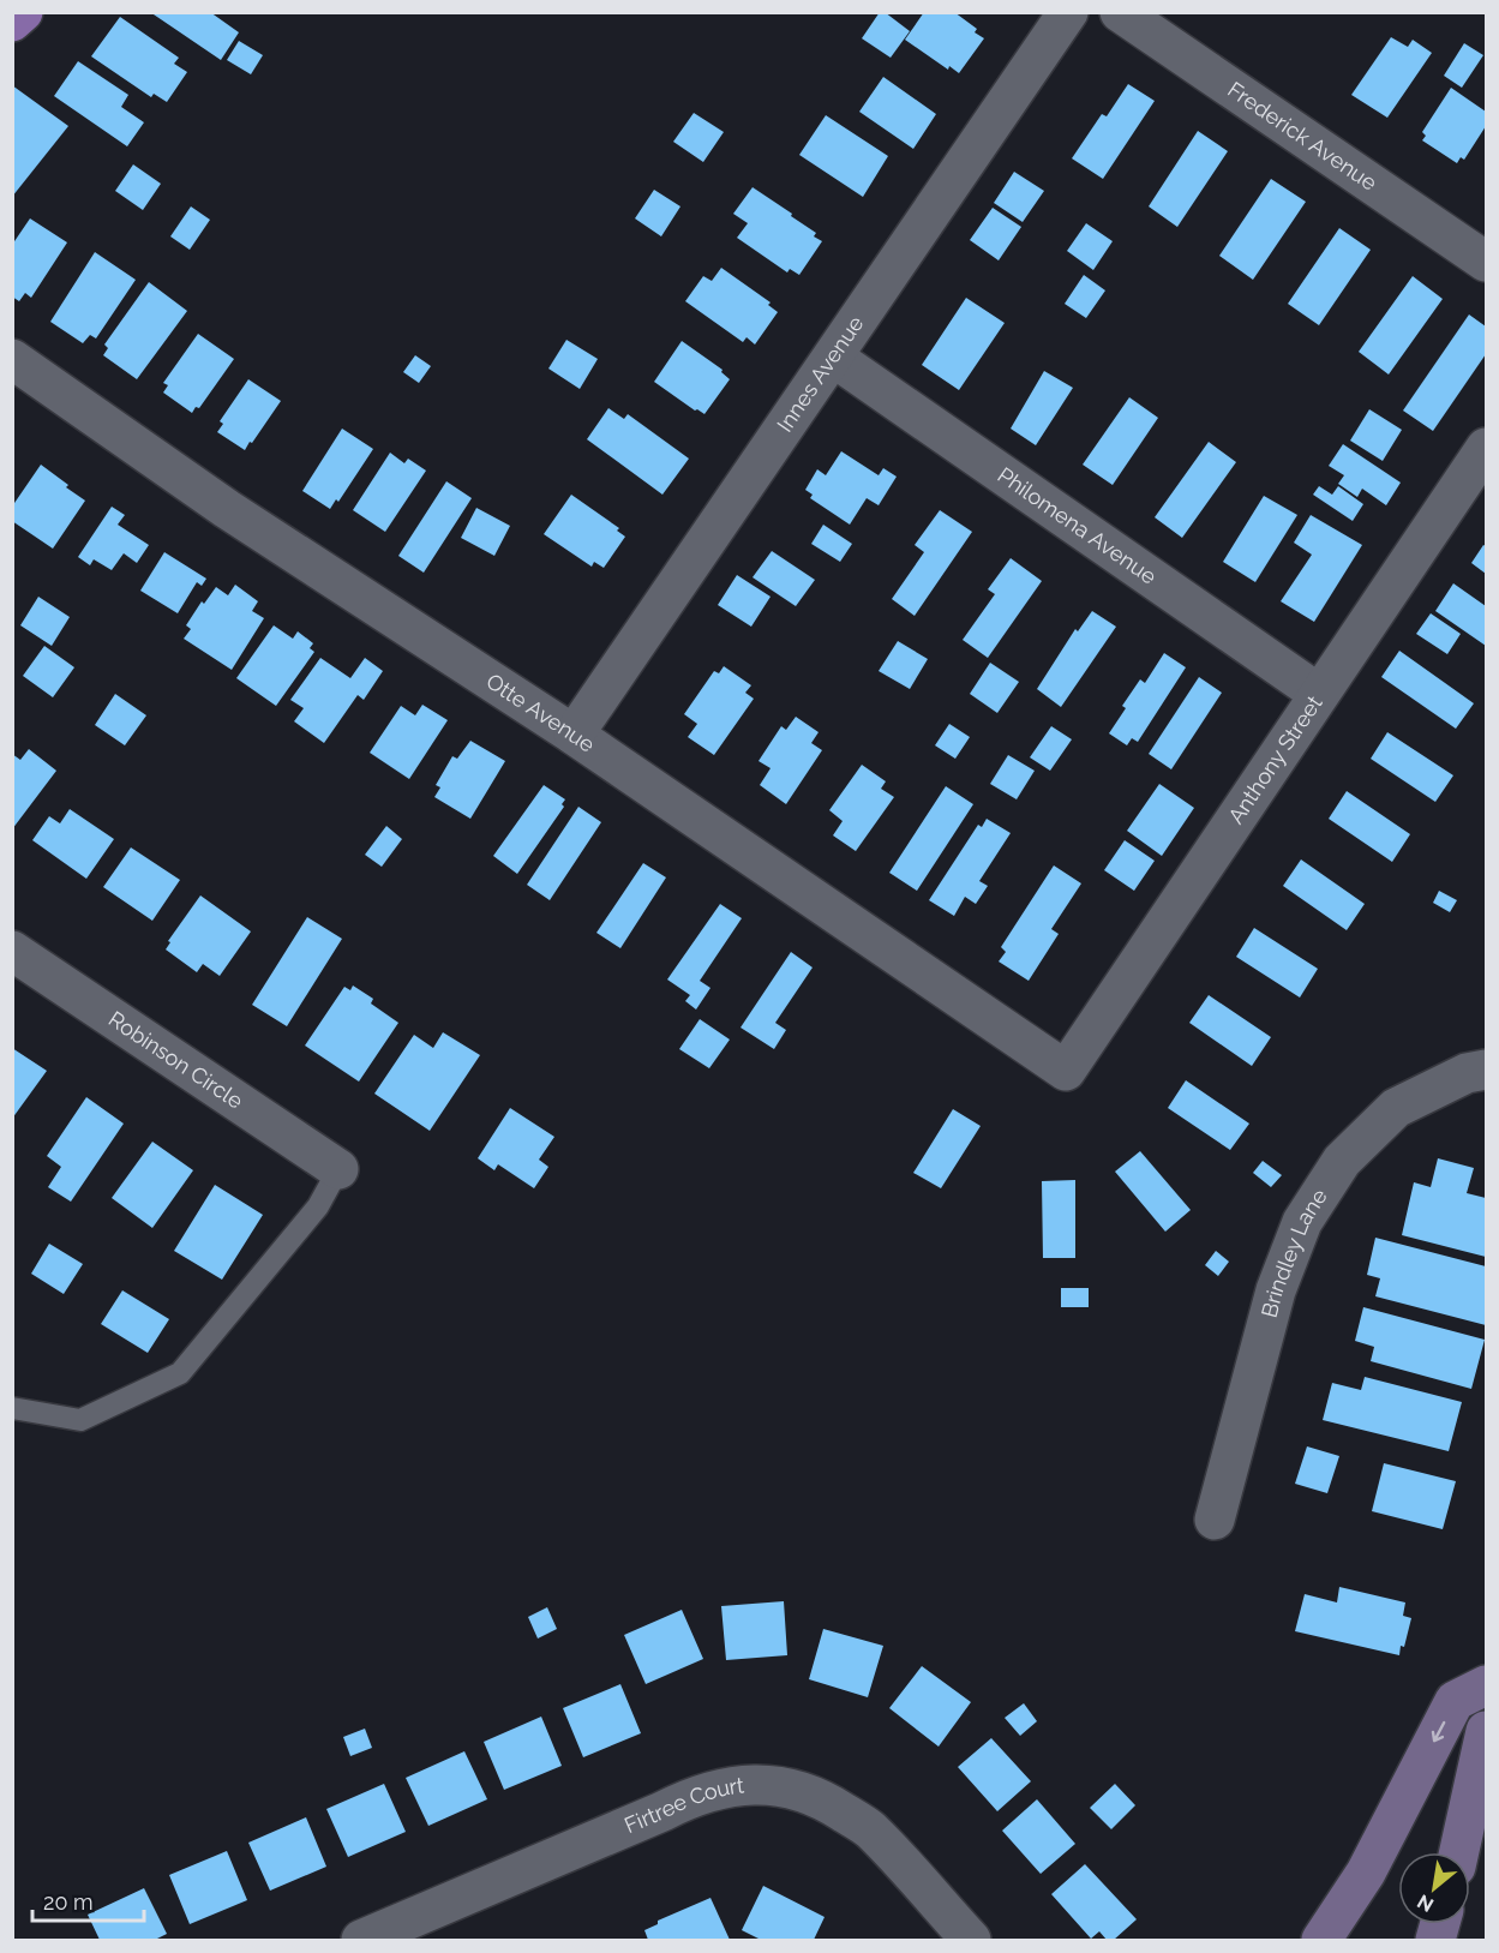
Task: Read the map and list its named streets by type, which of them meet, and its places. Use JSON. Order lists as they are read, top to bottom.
{
  "streets": {
    "street": [
      "Frederick Avenue",
      "Innes Avenue",
      "Philomena Avenue",
      "Otte Avenue",
      "Anthony Street",
      "Robinson Circle",
      "Brindley Lane",
      "Firtree Court"
    ]
  },
  "crossings": [
    ["Innes Avenue", "Philomena Avenue"],
    ["Innes Avenue", "Otte Avenue"],
    ["Philomena Avenue", "Anthony Street"],
    ["Otte Avenue", "Anthony Street"]
  ],
  "scale_bar": "20 m",
  "north": "bottom left"
}
